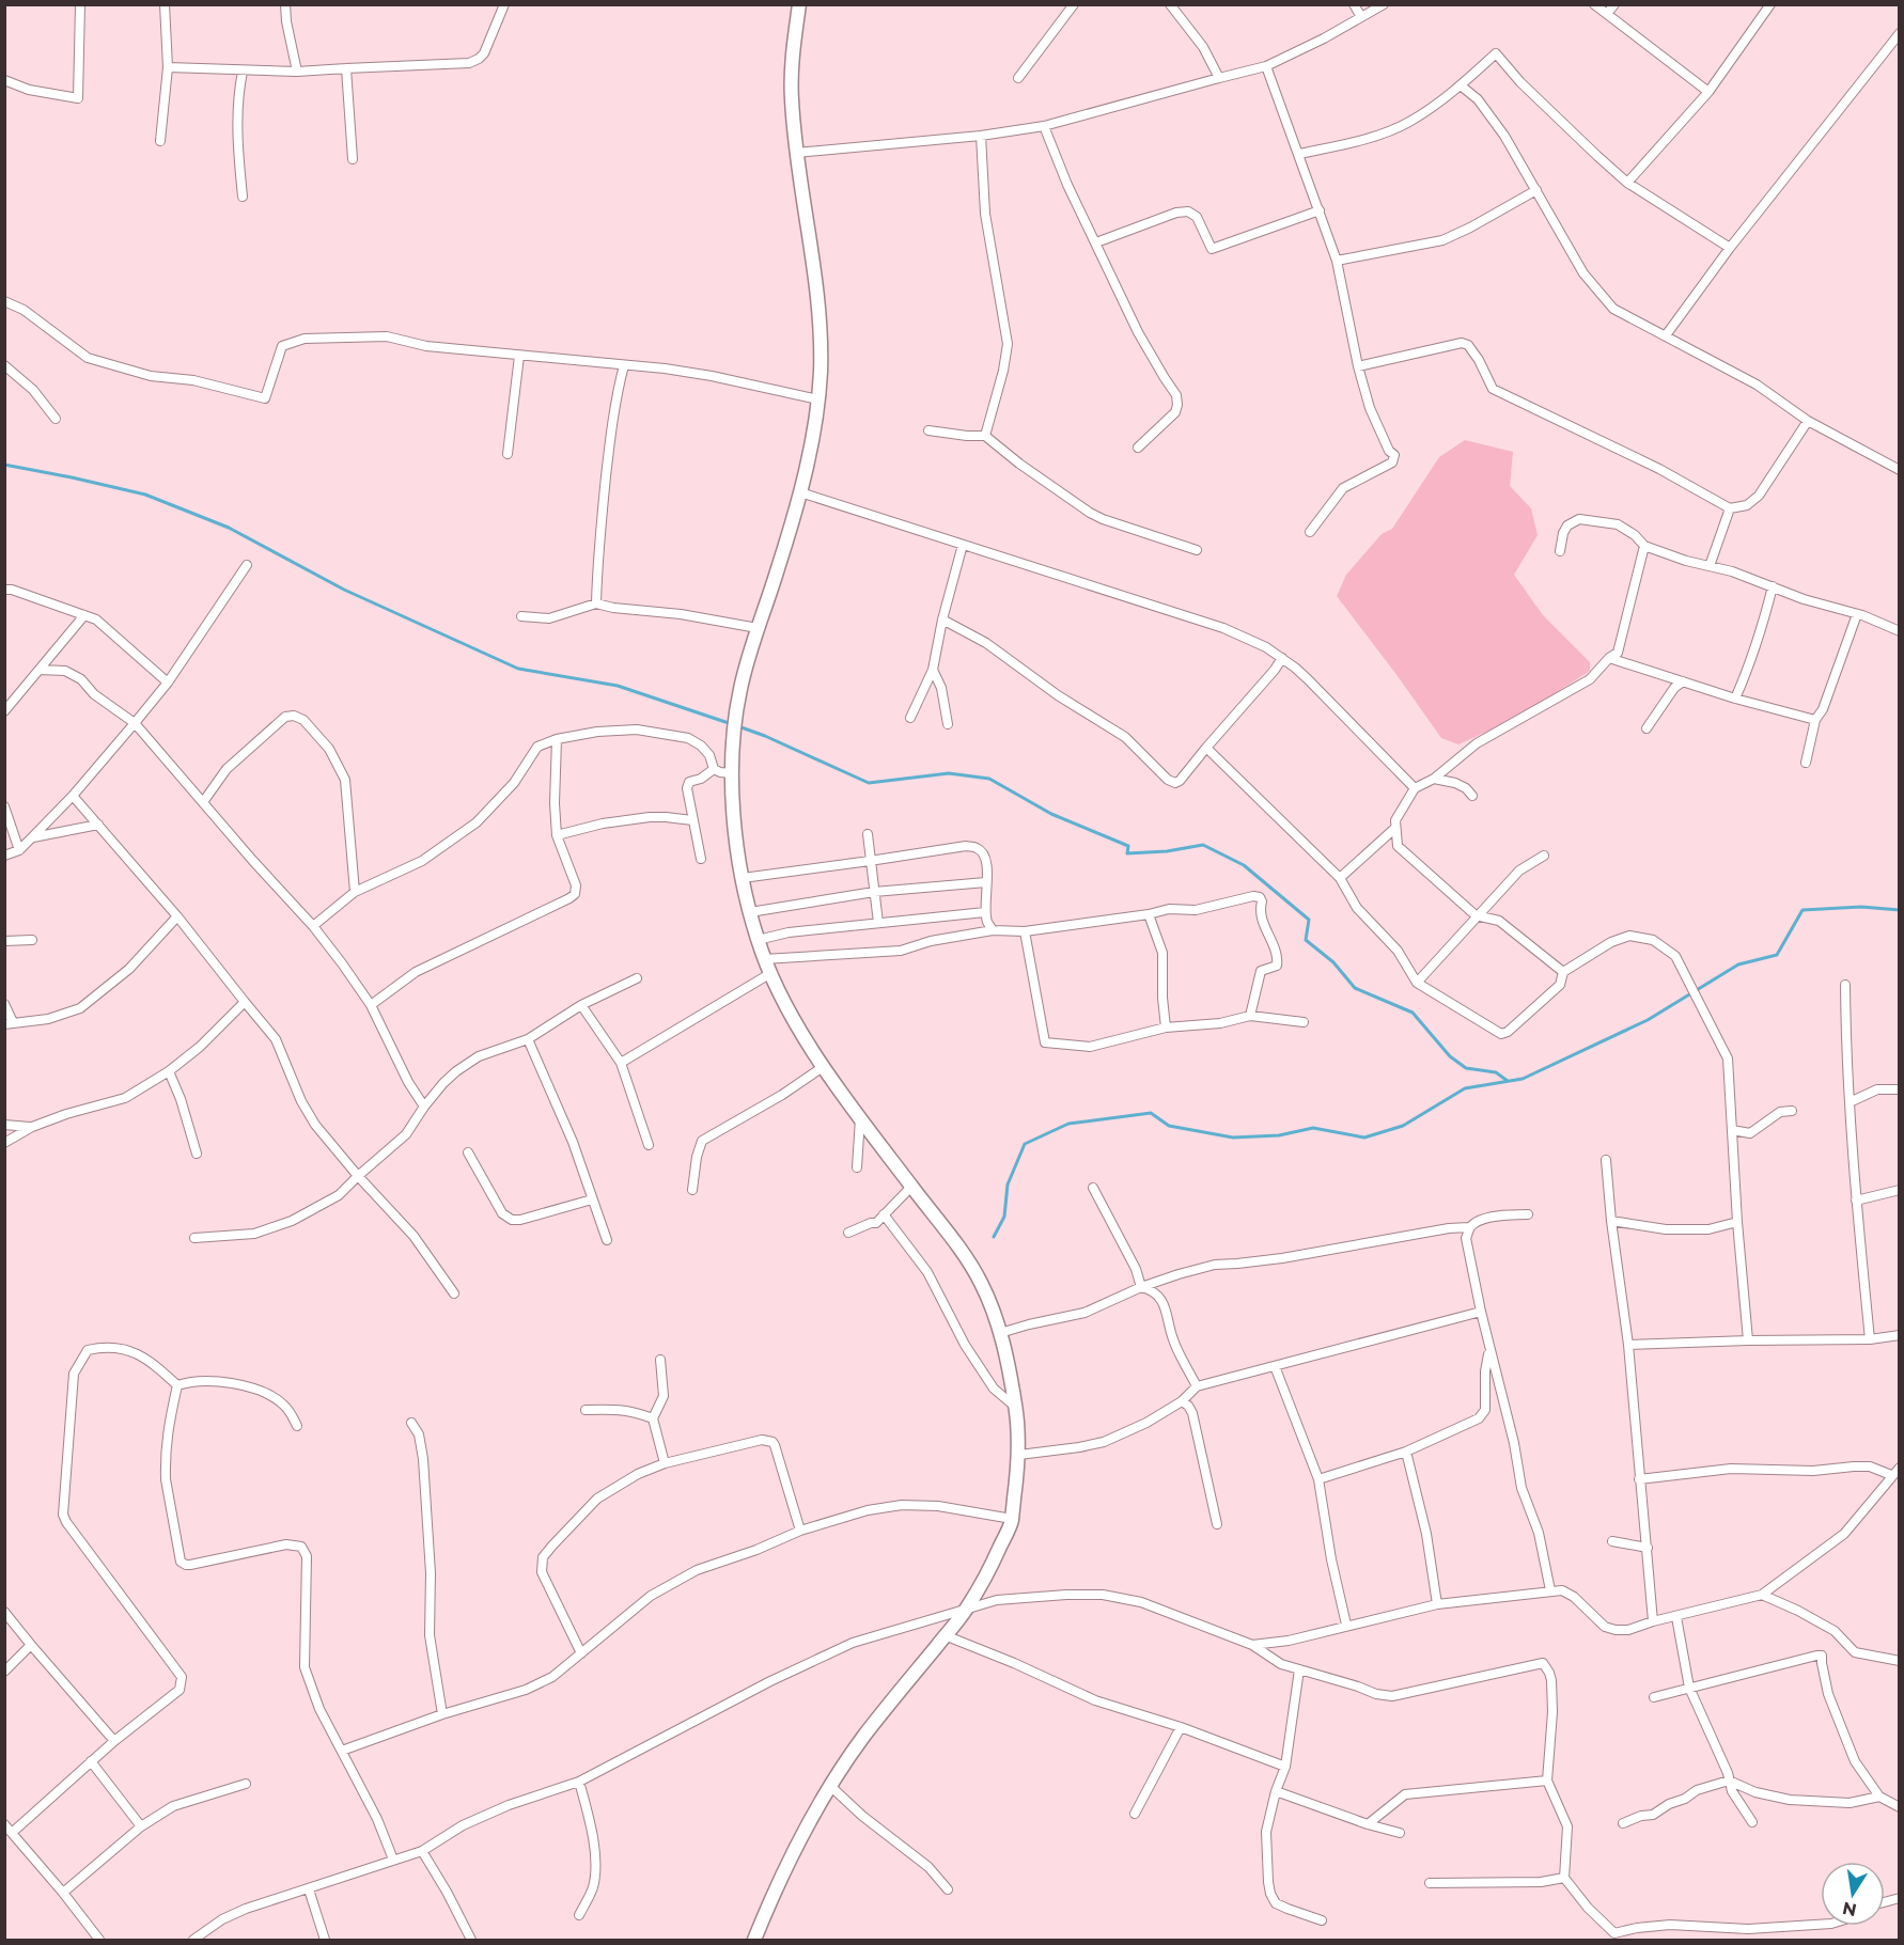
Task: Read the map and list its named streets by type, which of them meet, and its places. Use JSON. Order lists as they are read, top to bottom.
{
  "north": "bottom"
}
